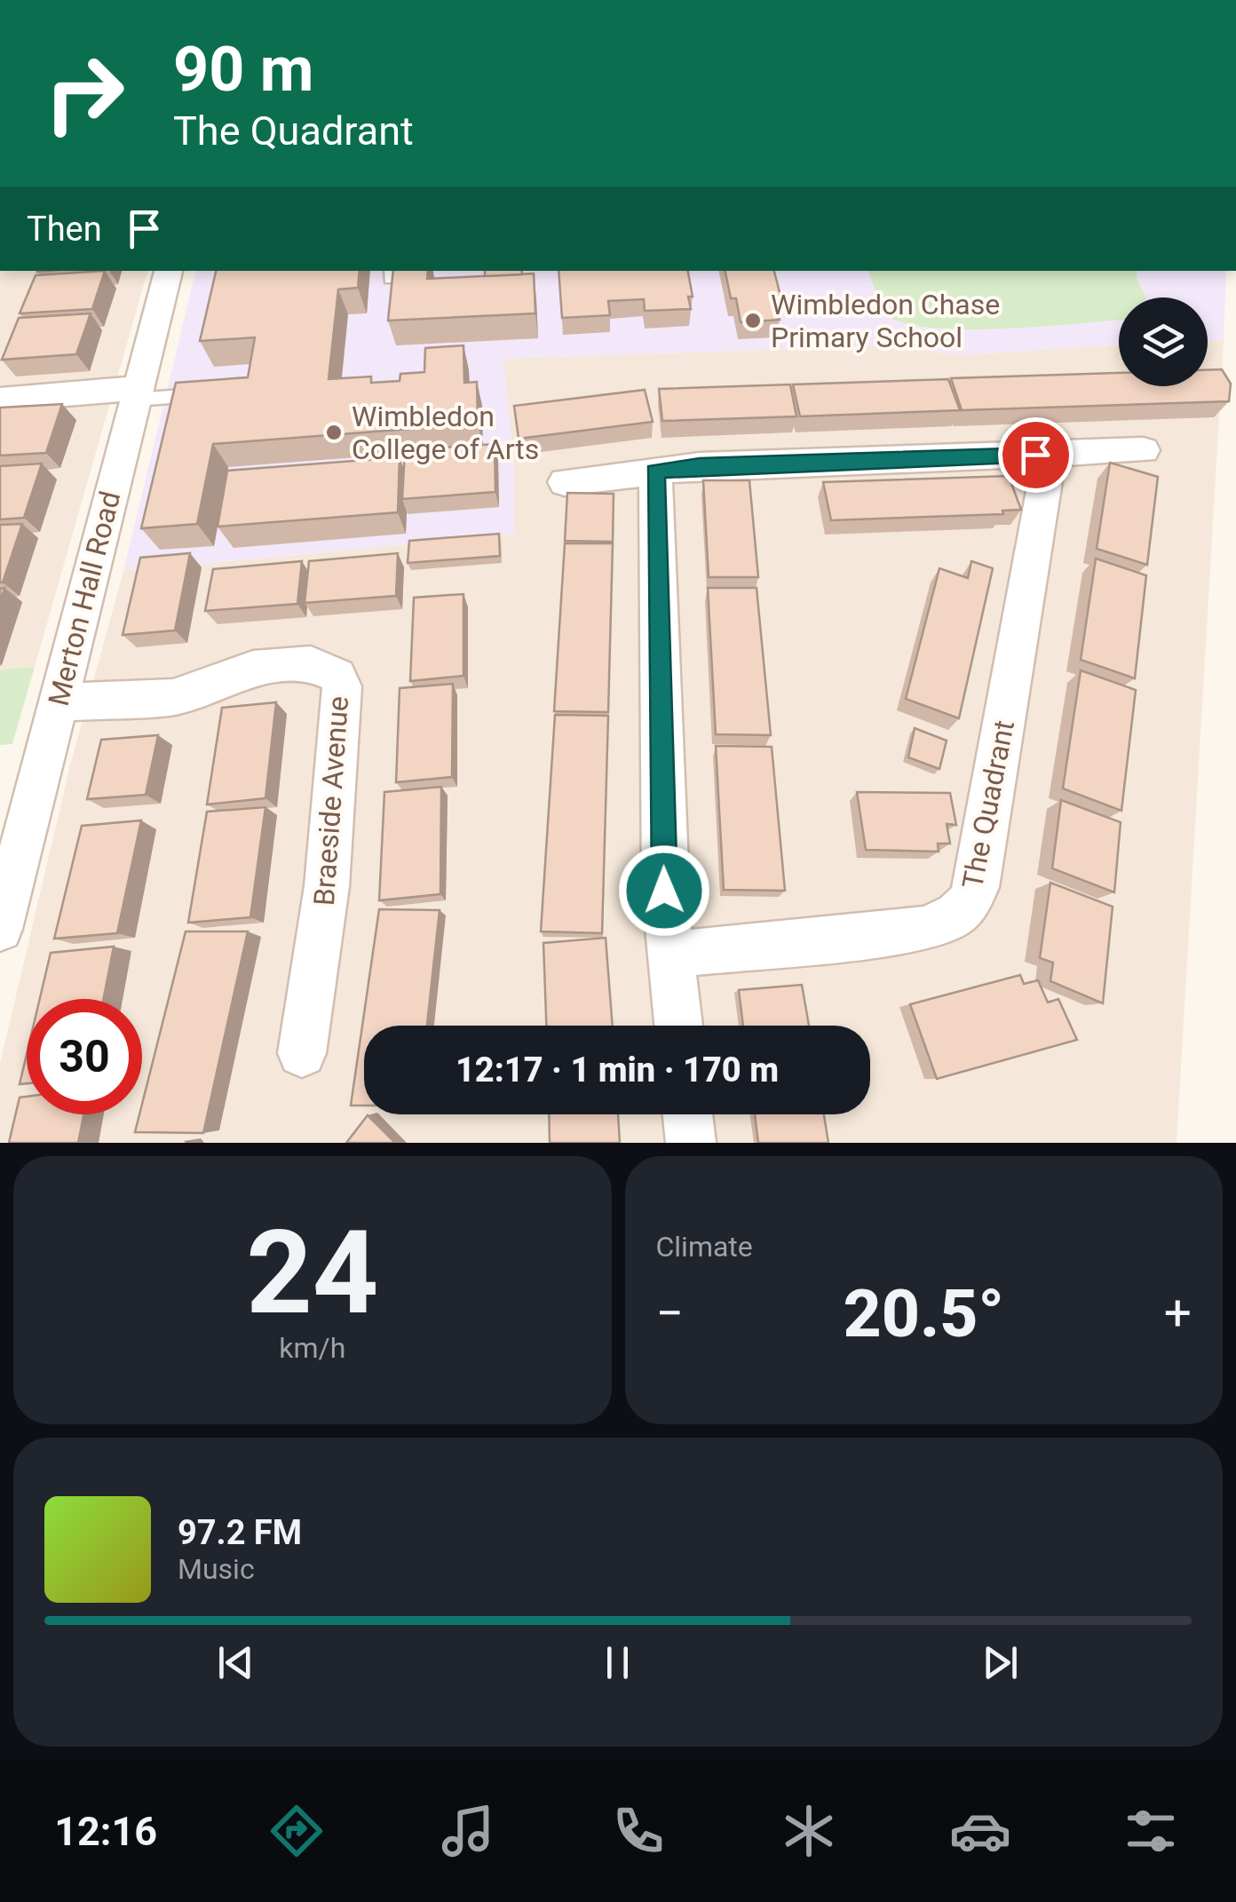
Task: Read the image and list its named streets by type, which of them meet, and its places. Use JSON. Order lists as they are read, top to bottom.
{
  "streets": {
    "street": ["Merton Hall Road", "Braeside Avenue", "The Quadrant"]
  },
  "crossings": [
    ["Merton Hall Road", "Braeside Avenue"]
  ],
  "places": ["Wimbledon Chase Primary School", "Wimbledon College of Arts"],
  "page": {
    "turn": ["90 m", "The Quadrant"],
    "then": "Then",
    "limit": "30",
    "trip": "12:17 · 1 min · 170 m",
    "tile": [
      ["24", "km/h"],
      "Climate"
    ],
    "heat": ["−", "20.5°", "+"],
    "song": ["97.2 FM", "Music"],
    "tabs": "12:16"
  }
}
